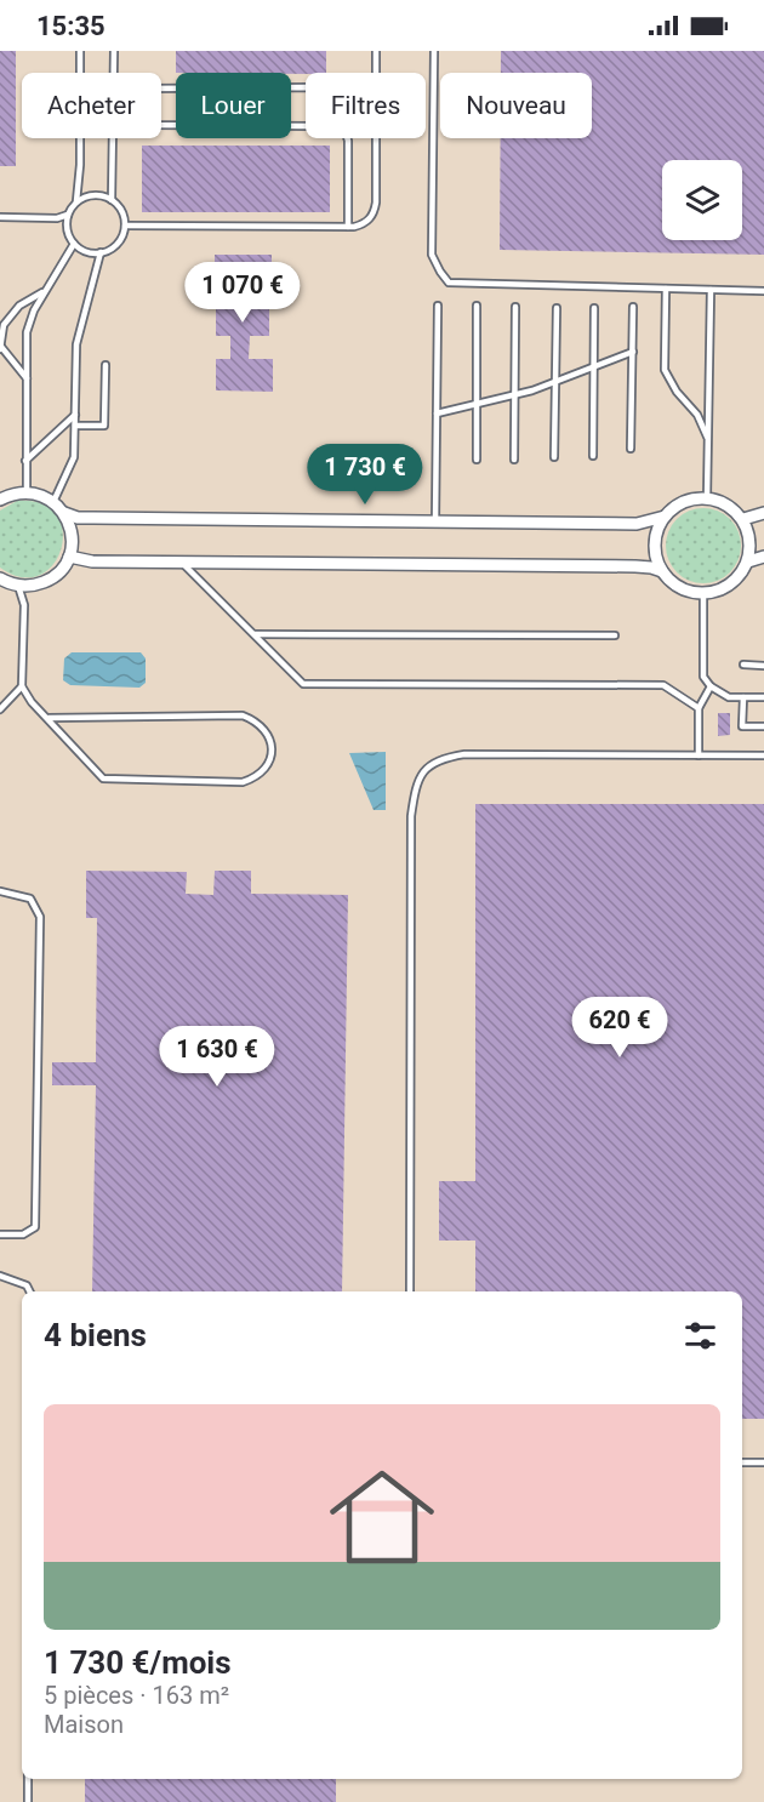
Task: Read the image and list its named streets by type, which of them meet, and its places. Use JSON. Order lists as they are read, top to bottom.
{
  "page": {
    "status": "15:35",
    "chip": [
      "Acheter",
      "Louer",
      "Filtres",
      "Nouveau"
    ],
    "price": [
      "1 070 €",
      "1 730 €",
      "620 €",
      "1 630 €"
    ],
    "heading": "4 biens",
    "list": [
      {
        "name": "1 730 €/mois",
        "note": "5 pièces · 163 m² · Maison"
      }
    ]
  }
}
